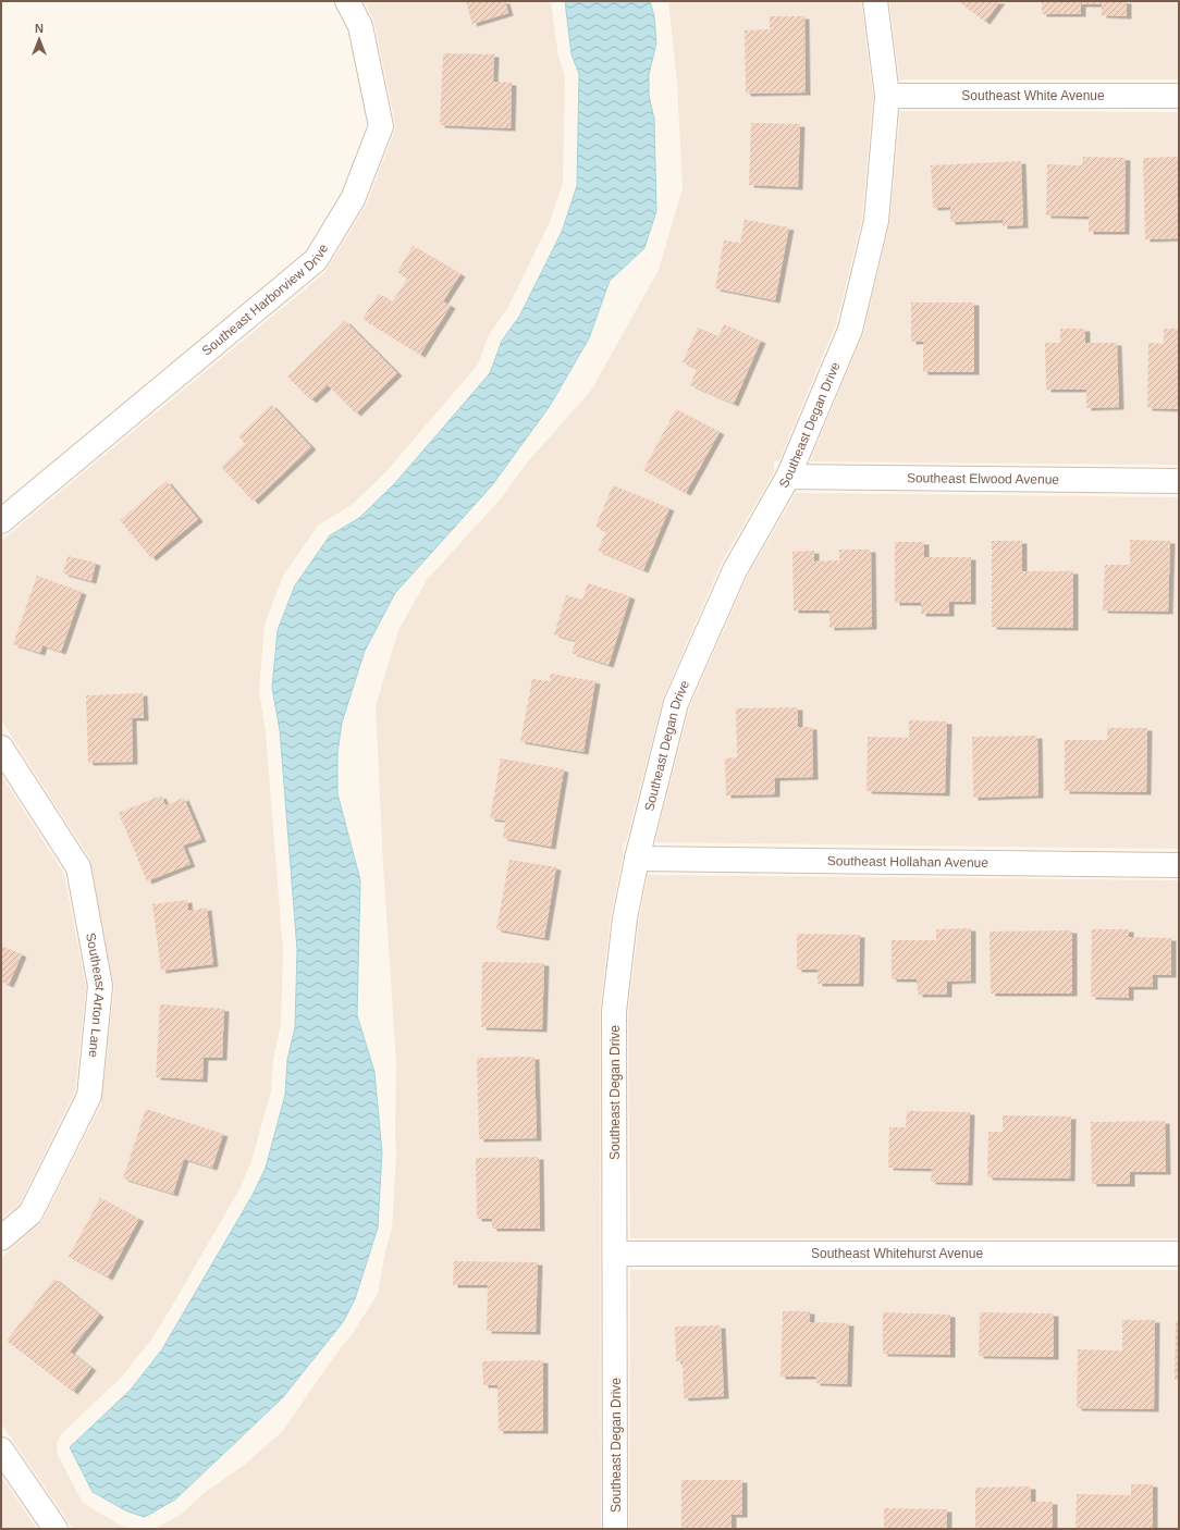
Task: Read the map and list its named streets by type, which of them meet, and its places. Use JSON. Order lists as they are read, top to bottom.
{
  "streets": {
    "street": [
      "Southeast White Avenue",
      "Southeast Harborview Drive",
      "Southeast Degan Drive",
      "Southeast Elwood Avenue",
      "Southeast Hollahan Avenue",
      "Southeast Arton Lane",
      "Southeast Whitehurst Avenue"
    ]
  },
  "crossings": [
    ["Southeast White Avenue", "Southeast Degan Drive"],
    ["Southeast Degan Drive", "Southeast Elwood Avenue"],
    ["Southeast Degan Drive", "Southeast Hollahan Avenue"],
    ["Southeast Degan Drive", "Southeast Whitehurst Avenue"]
  ],
  "north": "top"
}
